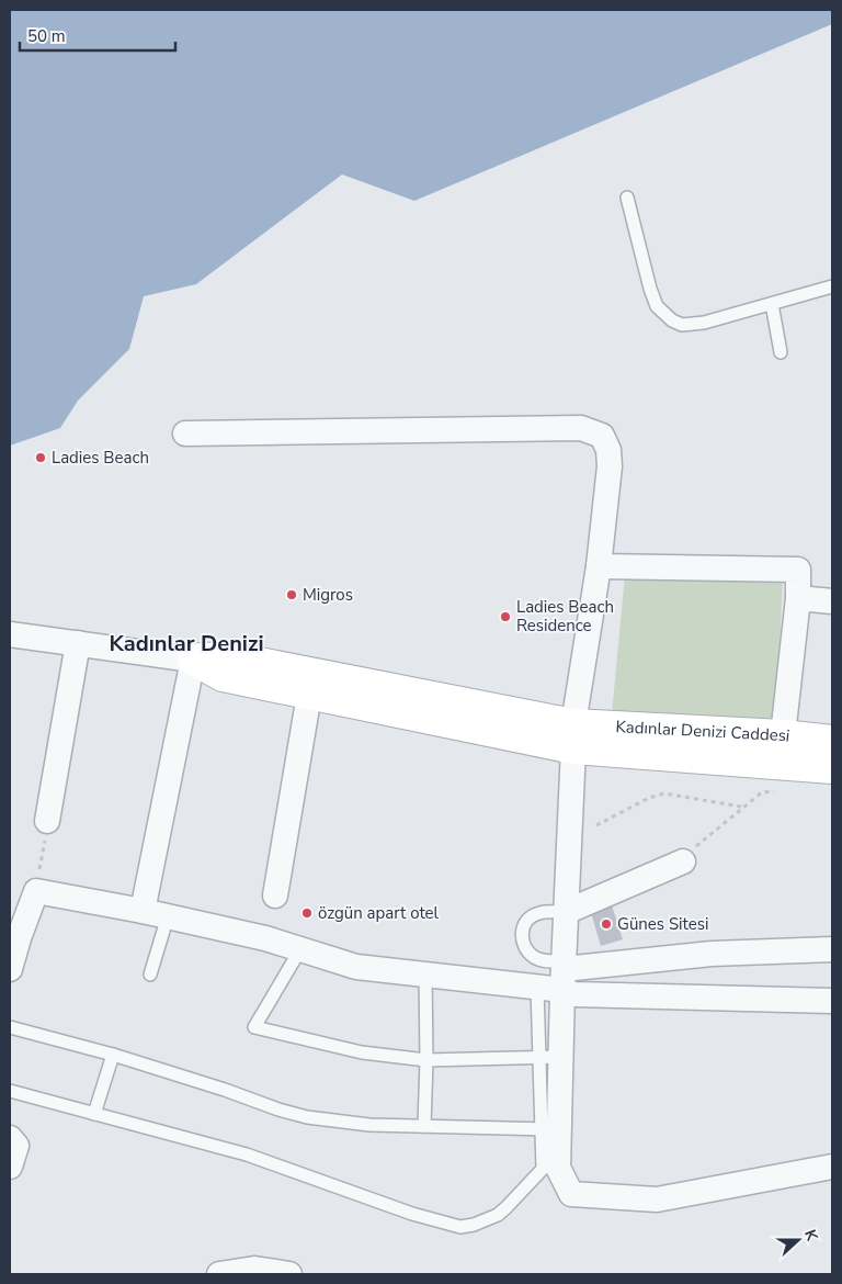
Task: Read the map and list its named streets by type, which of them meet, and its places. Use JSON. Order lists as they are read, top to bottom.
{
  "streets": {
    "main road": ["Kadınlar Denizi Caddesi"]
  },
  "districts": ["Kadınlar Denizi"],
  "places": [
    "Ladies Beach",
    "Migros",
    "Ladies Beach Residence",
    "özgün apart otel",
    "Günes Sitesi"
  ],
  "scale_bar": "50 m",
  "north": "right"
}
